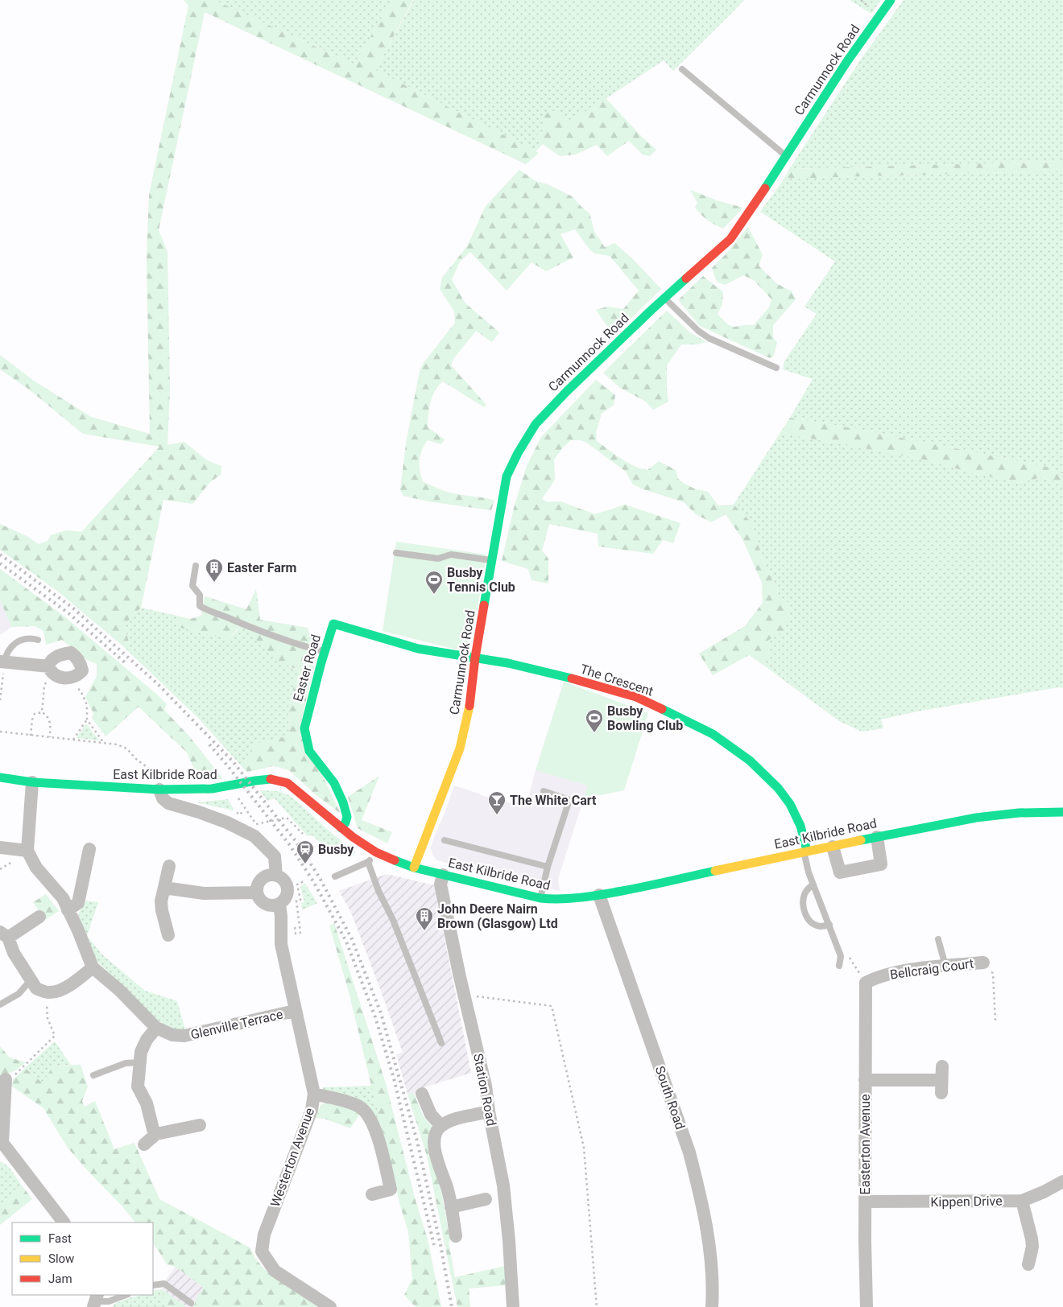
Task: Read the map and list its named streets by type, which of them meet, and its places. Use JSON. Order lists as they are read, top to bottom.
{
  "streets": {
    "main road": [
      "Carmunnock Road",
      "Easter Road",
      "The Crescent",
      "East Kilbride Road"
    ],
    "street": [
      "Bellcraig Court",
      "Glenville Terrace",
      "Station Road",
      "South Road",
      "Easterton Avenue",
      "Westerton Avenue",
      "Kippen Drive"
    ]
  },
  "crossings": [
    ["Carmunnock Road", "Easter Road"],
    ["Carmunnock Road", "The Crescent"],
    ["Carmunnock Road", "East Kilbride Road"],
    ["Easter Road", "The Crescent"],
    ["Easter Road", "East Kilbride Road"],
    ["The Crescent", "East Kilbride Road"],
    ["East Kilbride Road", "Station Road"],
    ["East Kilbride Road", "South Road"],
    ["Bellcraig Court", "Easterton Avenue"],
    ["Glenville Terrace", "Westerton Avenue"],
    ["Easterton Avenue", "Kippen Drive"]
  ],
  "places": {
    "building": ["Easter Farm", "John Deere Nairn Brown (Glasgow) Ltd"],
    "sports": ["Busby Tennis Club", "Busby Bowling Club"],
    "bar": ["The White Cart"],
    "station": ["Busby"]
  },
  "legend": ["Fast", "Slow", "Jam"]
}
